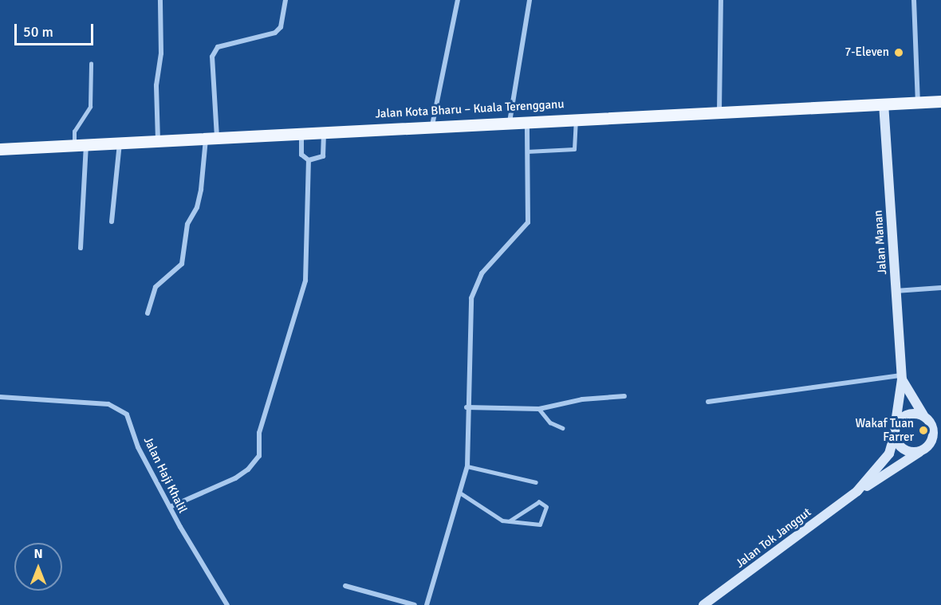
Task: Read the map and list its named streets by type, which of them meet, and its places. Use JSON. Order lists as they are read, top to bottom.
{
  "streets": {
    "main road": ["Jalan Kota Bharu – Kuala Terengganu", "Jalan Manan", "Jalan Tok Janggut"],
    "street": ["Jalan Haji Khalil"]
  },
  "crossings": [
    ["Jalan Kota Bharu – Kuala Terengganu", "Jalan Manan"],
    ["Jalan Manan", "Jalan Tok Janggut"]
  ],
  "places": ["7-Eleven", "Wakaf Tuan Farrer"],
  "scale_bar": "50 m",
  "north": "top"
}
